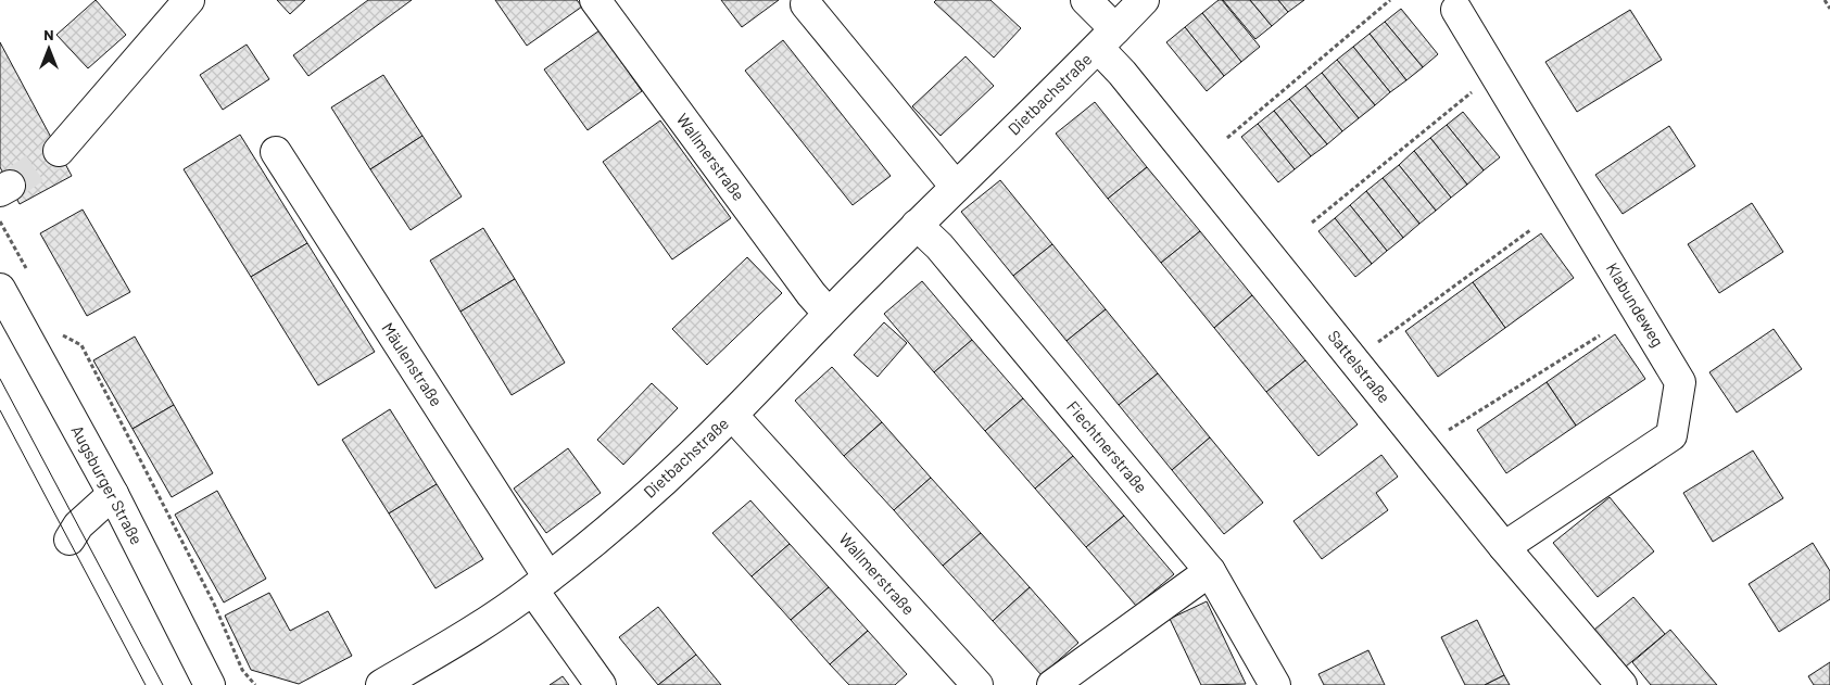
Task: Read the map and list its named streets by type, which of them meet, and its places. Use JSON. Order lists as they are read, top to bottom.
{
  "streets": {
    "street": [
      "Dietbachstraße",
      "Wallmerstraße",
      "Klabundeweg",
      "Mäulenstraße",
      "Sattelstraße",
      "Fiechtnerstraße",
      "Augsburger Straße"
    ]
  },
  "crossings": [
    ["Dietbachstraße", "Wallmerstraße"],
    ["Dietbachstraße", "Mäulenstraße"],
    ["Dietbachstraße", "Sattelstraße"],
    ["Dietbachstraße", "Fiechtnerstraße"],
    ["Klabundeweg", "Sattelstraße"]
  ],
  "north": "top"
}
